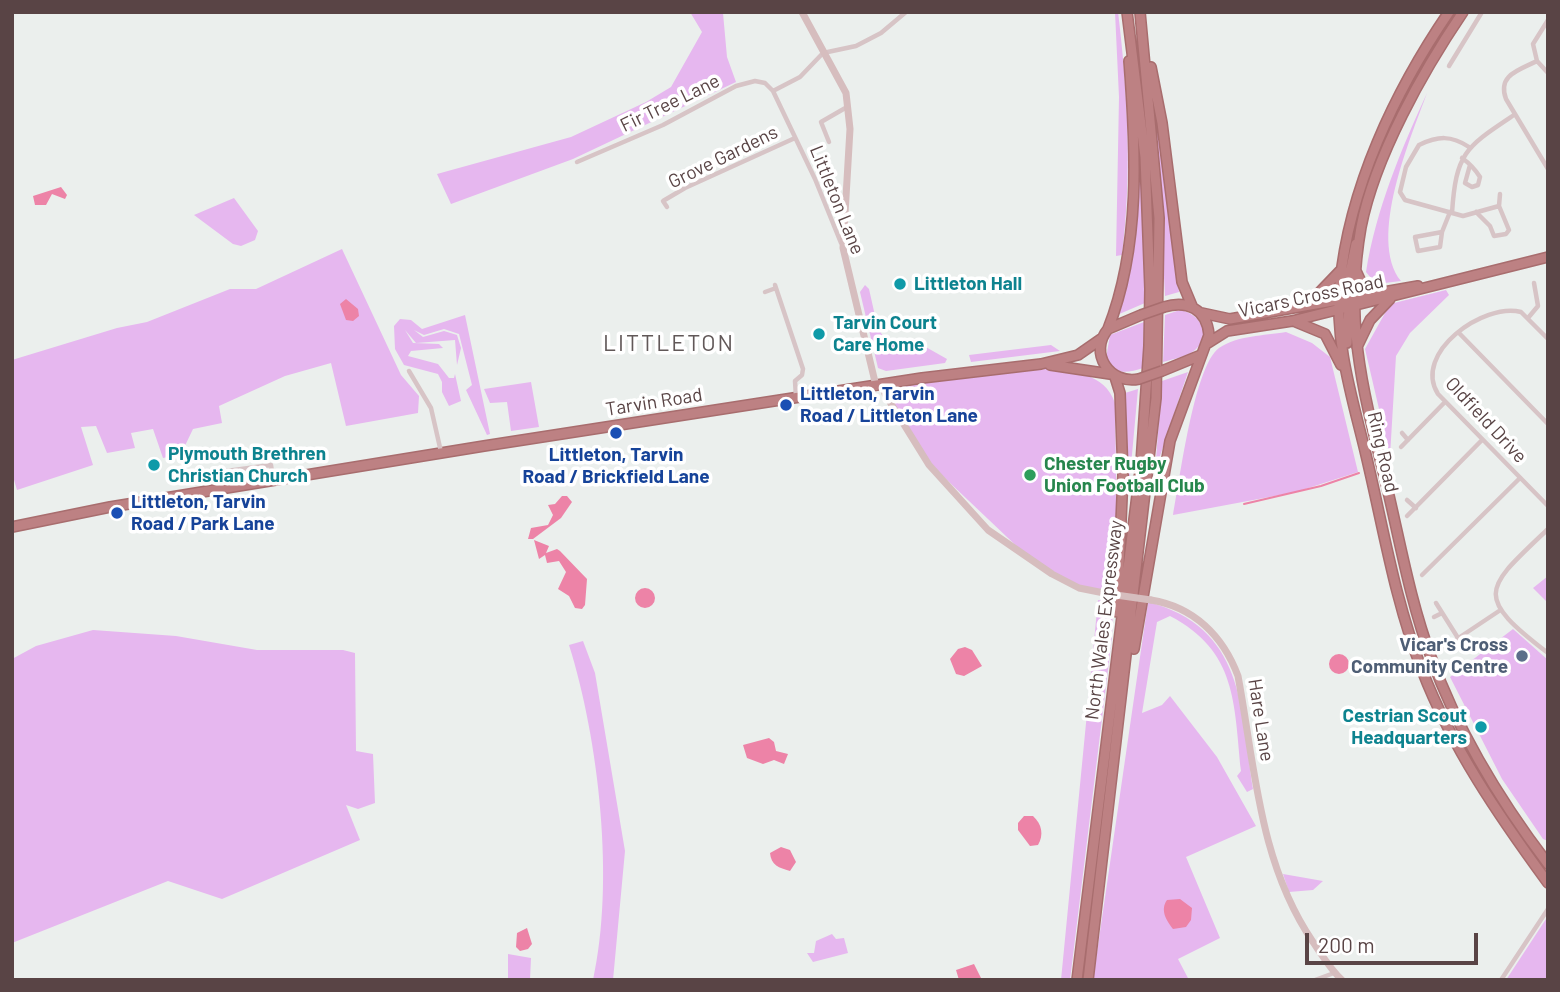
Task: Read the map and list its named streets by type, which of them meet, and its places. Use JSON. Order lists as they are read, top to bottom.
{
  "streets": {
    "highway": [
      "Vicars Cross Road",
      "Tarvin Road",
      "Ring Road",
      "North Wales Expressway"
    ],
    "street": [
      "Fir Tree Lane",
      "Grove Gardens",
      "Littleton Lane",
      "Oldfield Drive",
      "Hare Lane"
    ]
  },
  "crossings": [
    ["Fir Tree Lane", "Littleton Lane"],
    ["Grove Gardens", "Littleton Lane"],
    ["Littleton Lane", "Tarvin Road"],
    ["Littleton Lane", "Hare Lane"],
    ["Vicars Cross Road", "Ring Road"],
    ["Tarvin Road", "Hare Lane"]
  ],
  "districts": ["LITTLETON"],
  "places": [
    "Littleton Hall",
    "Tarvin Court Care Home",
    "Littleton, Tarvin Road / Littleton Lane",
    "Littleton, Tarvin Road / Brickfield Lane",
    "Plymouth Brethren Christian Church",
    "Chester Rugby Union Football Club",
    "Littleton, Tarvin Road / Park Lane",
    "Vicar's Cross Community Centre",
    "Cestrian Scout Headquarters"
  ],
  "scale_bar": "200 m"
}
